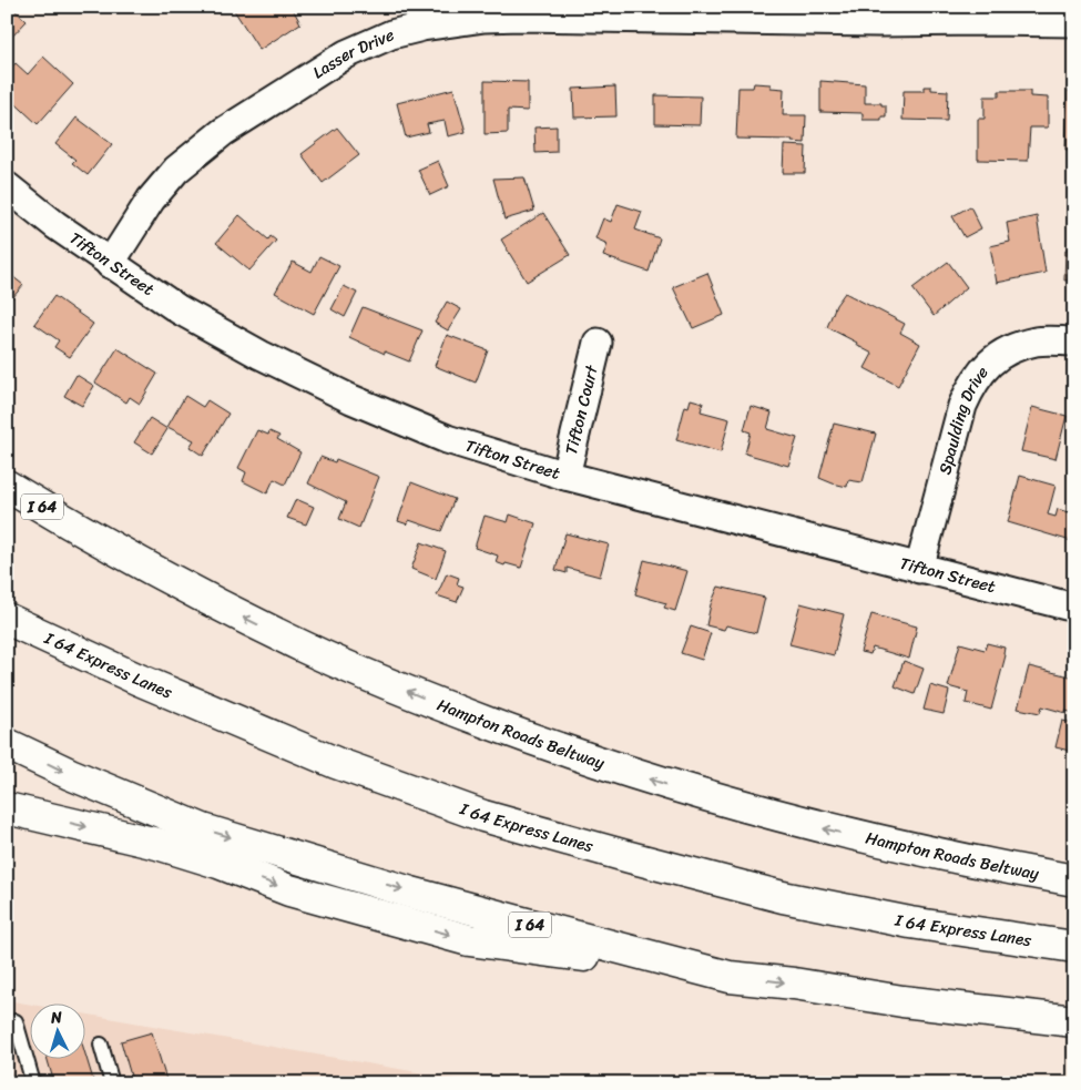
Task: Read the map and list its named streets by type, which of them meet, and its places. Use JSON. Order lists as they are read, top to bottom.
{
  "streets": {
    "highway": ["I 64", "I 64 Express Lanes", "Hampton Roads Beltway"],
    "street": [
      "Lasser Drive",
      "Tifton Street",
      "Tifton Court",
      "Spaulding Drive"
    ]
  },
  "crossings": [
    ["Lasser Drive", "Tifton Street"],
    ["Tifton Street", "Tifton Court"],
    ["Tifton Street", "Spaulding Drive"]
  ],
  "north": "top"
}
